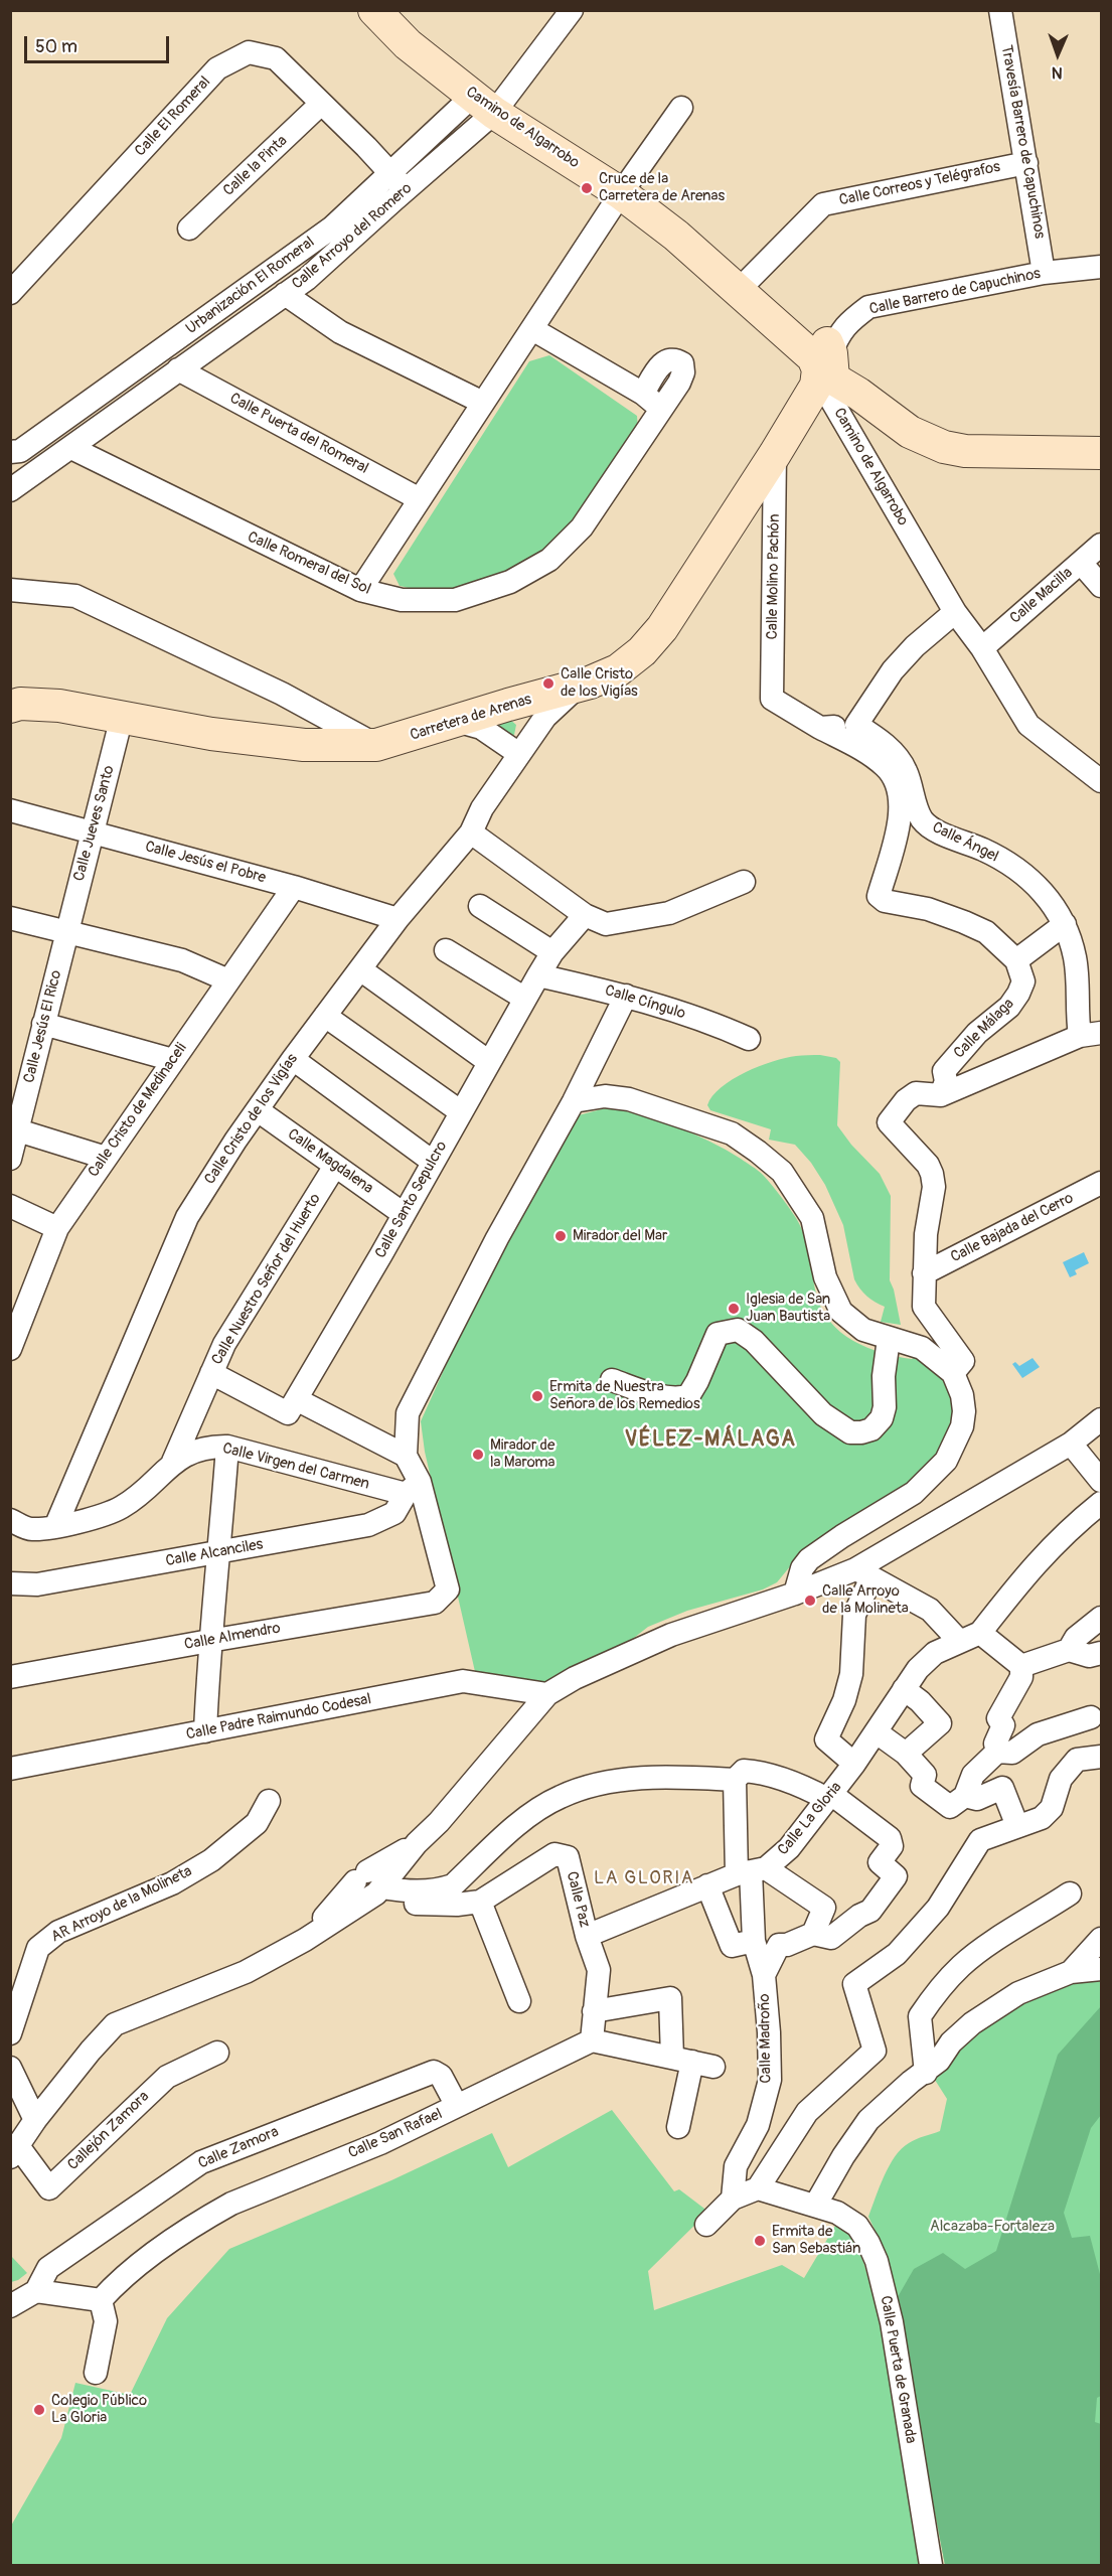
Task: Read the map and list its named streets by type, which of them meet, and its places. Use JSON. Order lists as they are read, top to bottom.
{
  "streets": {
    "street": [
      "Calle El Romeral",
      "Camino de Algarrobo",
      "Travesía Barrero de Capuchinos",
      "Calle la Pinta",
      "Calle Correos y Telégrafos",
      "Calle Arroyo del Romero",
      "Urbanización El Romeral",
      "Calle Barrero de Capuchinos",
      "Calle Puerta del Romeral",
      "Calle Romeral del Sol",
      "Calle Molino Pachón",
      "Calle Macilla",
      "Carretera de Arenas",
      "Calle Jueves Santo",
      "Calle Ángel",
      "Calle Jesús el Pobre",
      "Calle Cíngulo",
      "Calle Jesús El Rico",
      "Calle Málaga",
      "Calle Cristo de Medinaceli",
      "Calle Cristo de los Vigías",
      "Calle Magdalena",
      "Calle Santo Sepulcro",
      "Calle Bajada del Cerro",
      "Calle Nuestro Señor del Huerto",
      "Calle Virgen del Carmen",
      "Calle Alcanciles",
      "Calle Almendro",
      "Calle Padre Raimundo Codesal",
      "Calle La Gloria",
      "Calle Paz",
      "AR Arroyo de la Molineta",
      "Calle Madroño",
      "Callejón Zamora",
      "Calle San Rafael",
      "Calle Zamora",
      "Calle Puerta de Granada"
    ]
  },
  "crossings": [
    ["Calle El Romeral", "Calle la Pinta"],
    ["Calle El Romeral", "Calle Arroyo del Romero"],
    ["Calle El Romeral", "Urbanización El Romeral"],
    ["Camino de Algarrobo", "Calle Correos y Telégrafos"],
    ["Camino de Algarrobo", "Calle Arroyo del Romero"],
    ["Camino de Algarrobo", "Urbanización El Romeral"],
    ["Camino de Algarrobo", "Calle Barrero de Capuchinos"],
    ["Camino de Algarrobo", "Calle Macilla"],
    ["Camino de Algarrobo", "Carretera de Arenas"],
    ["Travesía Barrero de Capuchinos", "Calle Correos y Telégrafos"],
    ["Travesía Barrero de Capuchinos", "Calle Barrero de Capuchinos"],
    ["Calle Arroyo del Romero", "Urbanización El Romeral"],
    ["Calle Arroyo del Romero", "Calle Puerta del Romeral"],
    ["Calle Arroyo del Romero", "Calle Romeral del Sol"],
    ["Calle Barrero de Capuchinos", "Carretera de Arenas"],
    ["Calle Molino Pachón", "Carretera de Arenas"],
    ["Carretera de Arenas", "Calle Jueves Santo"],
    ["Carretera de Arenas", "Calle Cristo de los Vigías"],
    ["Calle Jueves Santo", "Calle Jesús el Pobre"],
    ["Calle Jueves Santo", "Calle Jesús El Rico"],
    ["Calle Jesús el Pobre", "Calle Cristo de Medinaceli"],
    ["Calle Jesús el Pobre", "Calle Cristo de los Vigías"],
    ["Calle Cíngulo", "Calle Santo Sepulcro"],
    ["Calle Cristo de los Vigías", "Calle Magdalena"],
    ["Calle Cristo de los Vigías", "Calle Virgen del Carmen"],
    ["Calle Magdalena", "Calle Santo Sepulcro"],
    ["Calle Magdalena", "Calle Nuestro Señor del Huerto"],
    ["Calle Nuestro Señor del Huerto", "Calle Virgen del Carmen"],
    ["Calle Virgen del Carmen", "Calle Alcanciles"],
    ["Calle Virgen del Carmen", "Calle Almendro"],
    ["Calle Alcanciles", "Calle Almendro"],
    ["Calle La Gloria", "Calle Paz"],
    ["Calle La Gloria", "Calle Madroño"],
    ["Calle Paz", "Calle San Rafael"],
    ["Calle San Rafael", "Calle Zamora"]
  ],
  "districts": ["VÉLEZ-MÁLAGA", "LA GLORIA"],
  "parks": ["Alcazaba-Fortaleza"],
  "places": [
    "Cruce de la Carretera de Arenas",
    "Calle Cristo de los Vigías",
    "Mirador del Mar",
    "Iglesia de San Juan Bautista",
    "Ermita de Nuestra Señora de los Remedios",
    "Mirador de la Maroma",
    "Calle Arroyo de la Molineta",
    "Ermita de San Sebastián",
    "Colegio Público La Gloria"
  ],
  "scale_bar": "50 m",
  "north": "bottom"
}
